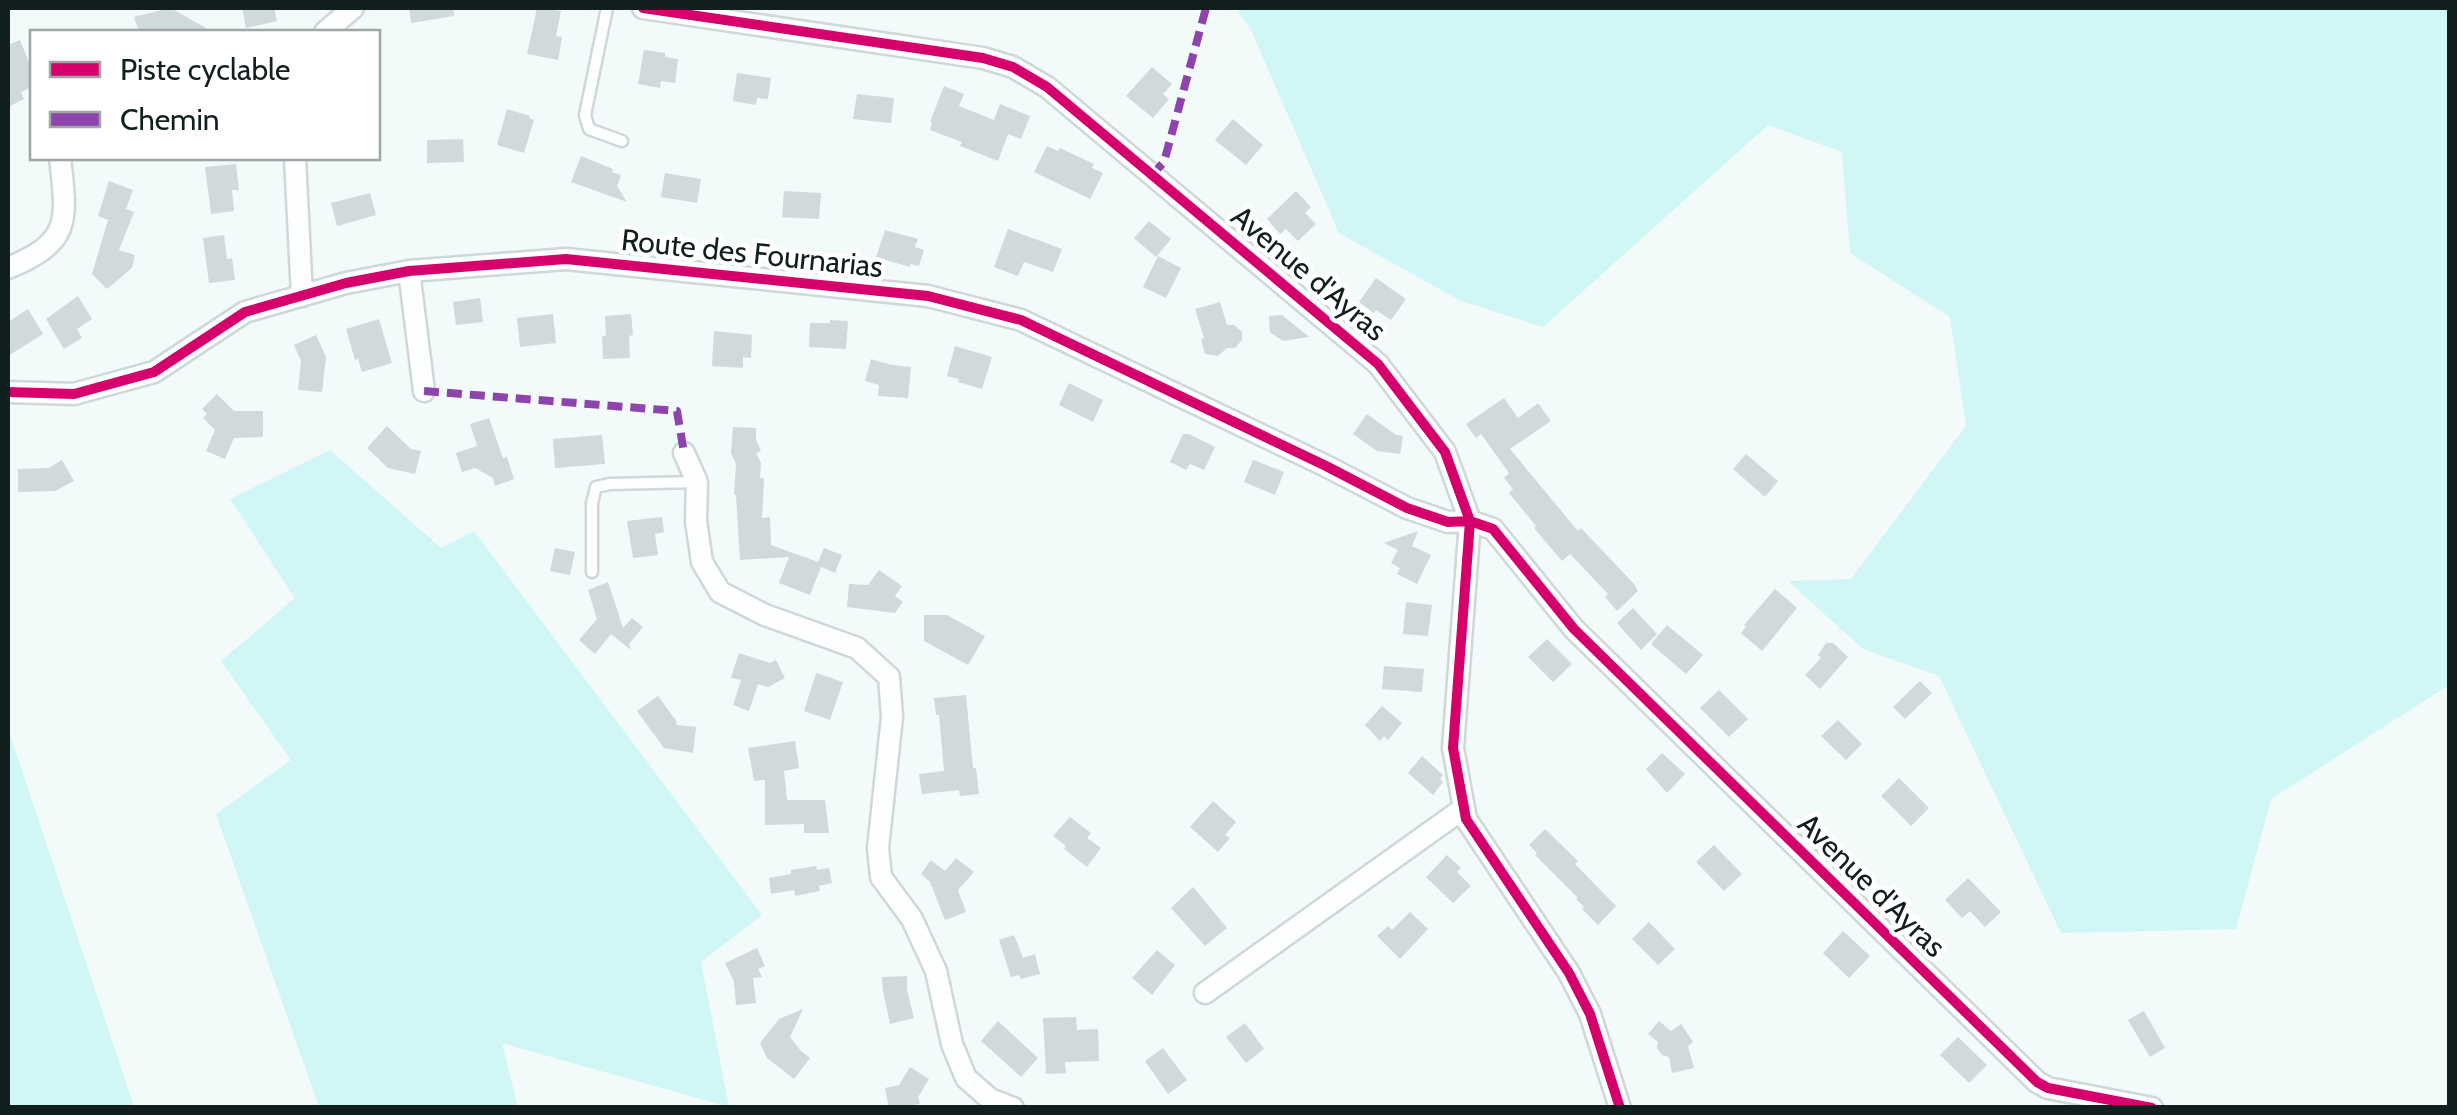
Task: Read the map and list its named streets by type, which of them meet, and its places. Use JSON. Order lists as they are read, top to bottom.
{
  "streets": {
    "street": ["Route des Fournarias", "Avenue d'Ayras"]
  },
  "crossings": [
    ["Route des Fournarias", "Avenue d'Ayras"]
  ],
  "legend": ["Piste cyclable", "Chemin"]
}
